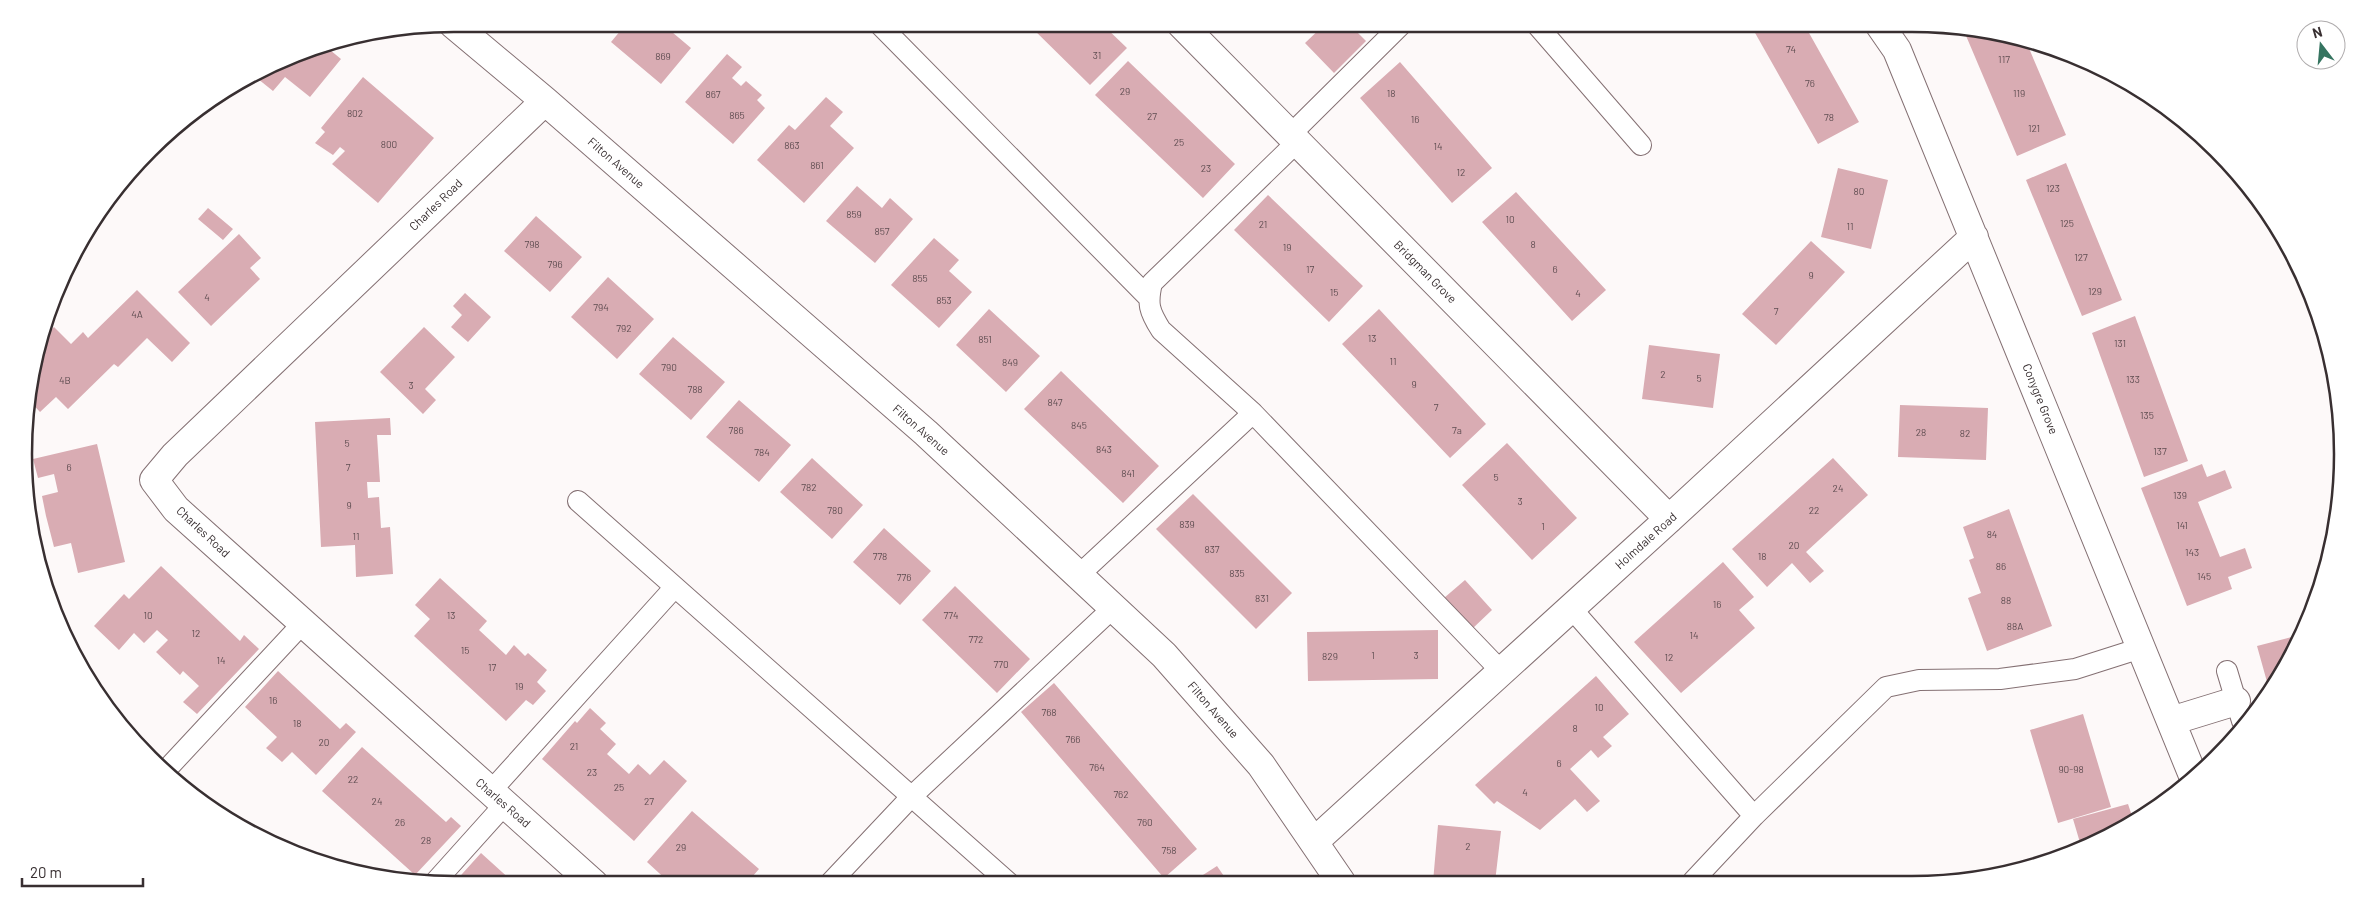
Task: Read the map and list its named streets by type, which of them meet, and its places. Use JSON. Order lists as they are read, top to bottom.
{
  "streets": {
    "street": [
      "Filton Avenue",
      "Charles Road",
      "Bridgman Grove",
      "Conygre Grove",
      "Holmdale Road"
    ]
  },
  "crossings": [
    ["Filton Avenue", "Charles Road"],
    ["Filton Avenue", "Holmdale Road"],
    ["Bridgman Grove", "Holmdale Road"],
    ["Conygre Grove", "Holmdale Road"]
  ],
  "house_numbers": [
    "74",
    "31",
    "869",
    "117",
    "76",
    "29",
    "18",
    "119",
    "867",
    "802",
    "865",
    "27",
    "78",
    "16",
    "121",
    "25",
    "800",
    "863",
    "14",
    "861",
    "23",
    "12",
    "123",
    "80",
    "859",
    "10",
    "125",
    "21",
    "11",
    "857",
    "798",
    "8",
    "19",
    "127",
    "796",
    "17",
    "6",
    "9",
    "855",
    "129",
    "15",
    "4",
    "4",
    "853",
    "794",
    "7",
    "4A",
    "792",
    "13",
    "851",
    "131",
    "11",
    "849",
    "790",
    "2",
    "5",
    "133",
    "4B",
    "9",
    "3",
    "788",
    "847",
    "7",
    "135",
    "845",
    "786",
    "7a",
    "28",
    "82",
    "5",
    "843",
    "137",
    "784",
    "6",
    "7",
    "841",
    "5",
    "782",
    "24",
    "139",
    "3",
    "9",
    "780",
    "22",
    "839",
    "141",
    "1",
    "84",
    "11",
    "20",
    "837",
    "143",
    "778",
    "18",
    "86",
    "835",
    "145",
    "776",
    "831",
    "88",
    "16",
    "10",
    "13",
    "774",
    "88A",
    "12",
    "14",
    "772",
    "15",
    "1",
    "3",
    "829",
    "12",
    "14",
    "770",
    "17",
    "19",
    "16",
    "10",
    "768",
    "18",
    "8",
    "766",
    "20",
    "21",
    "6",
    "764",
    "90-98",
    "23",
    "22",
    "25",
    "4",
    "762",
    "24",
    "27",
    "26",
    "760",
    "28",
    "2",
    "29",
    "758"
  ],
  "scale_bar": "20 m",
  "north": "top"
}
